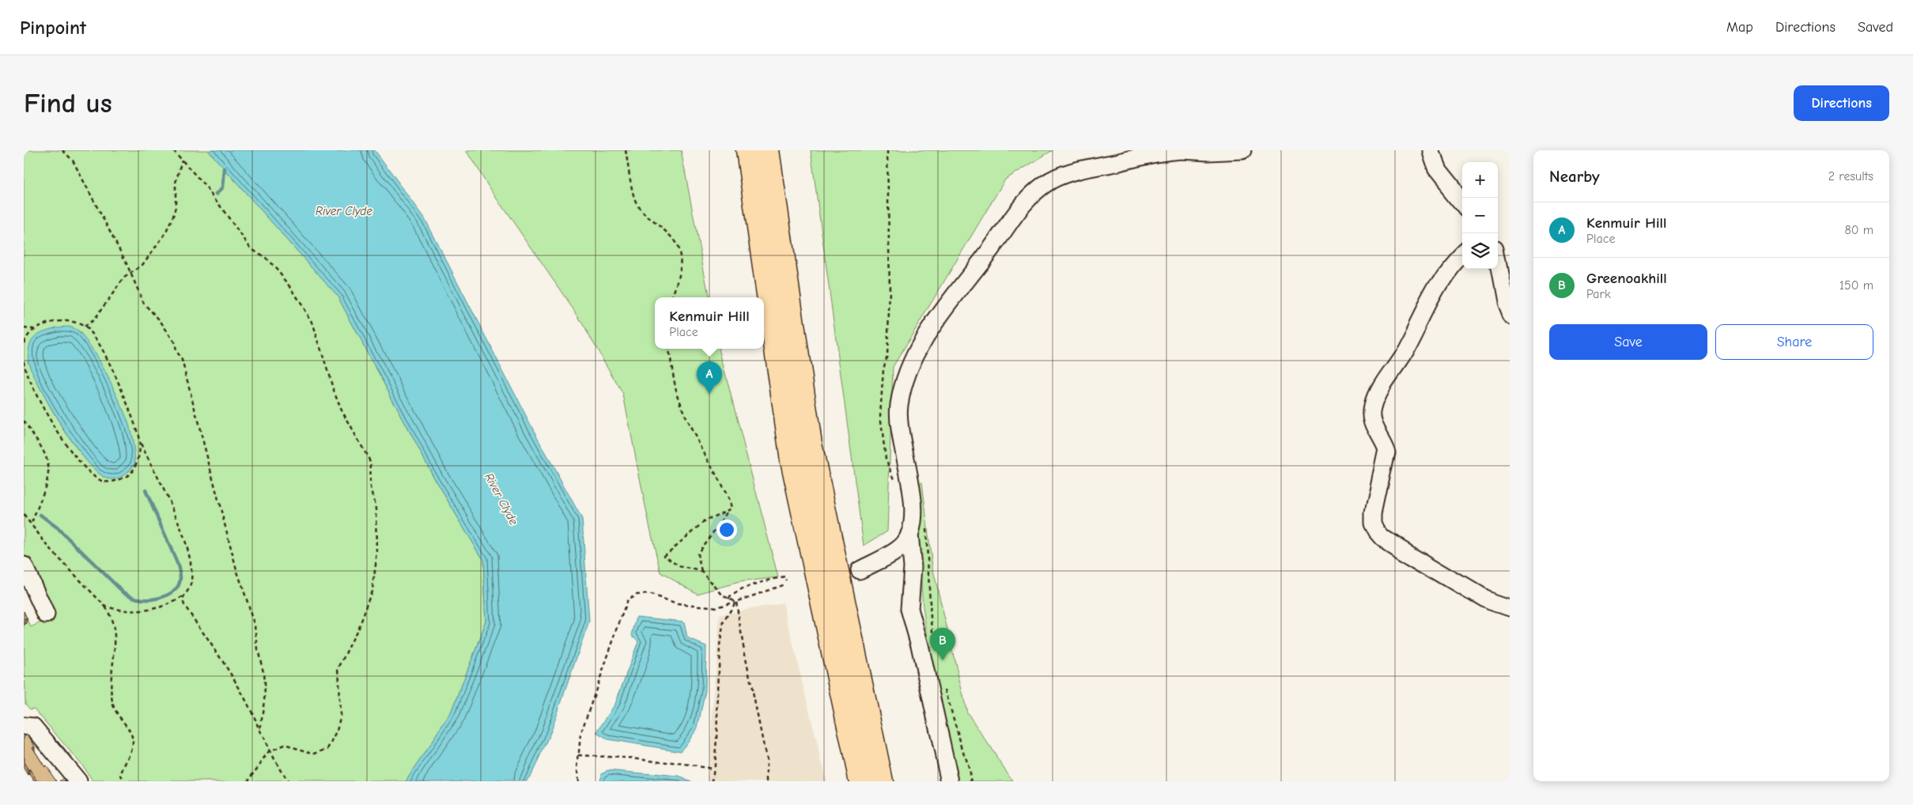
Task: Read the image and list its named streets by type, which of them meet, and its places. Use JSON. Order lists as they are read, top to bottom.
{
  "water": ["River Clyde"],
  "page": {
    "header": "Pinpoint",
    "nav": ["Map", "Directions", "Saved"],
    "buttons": [
      "Directions",
      ["Save", "Share"]
    ],
    "title": "Find us",
    "heading": ["Nearby", "2 results"],
    "map_buttons": ["+", "−"],
    "list": [
      {
        "mark": "A",
        "name": "Kenmuir Hill",
        "note": "Place",
        "value": "80 m"
      },
      {
        "mark": "B",
        "name": "Greenoakhill",
        "note": "Park",
        "value": "150 m"
      }
    ],
    "popup": ["Kenmuir Hill", "Place"],
    "pins": ["A", "B"]
  }
}
